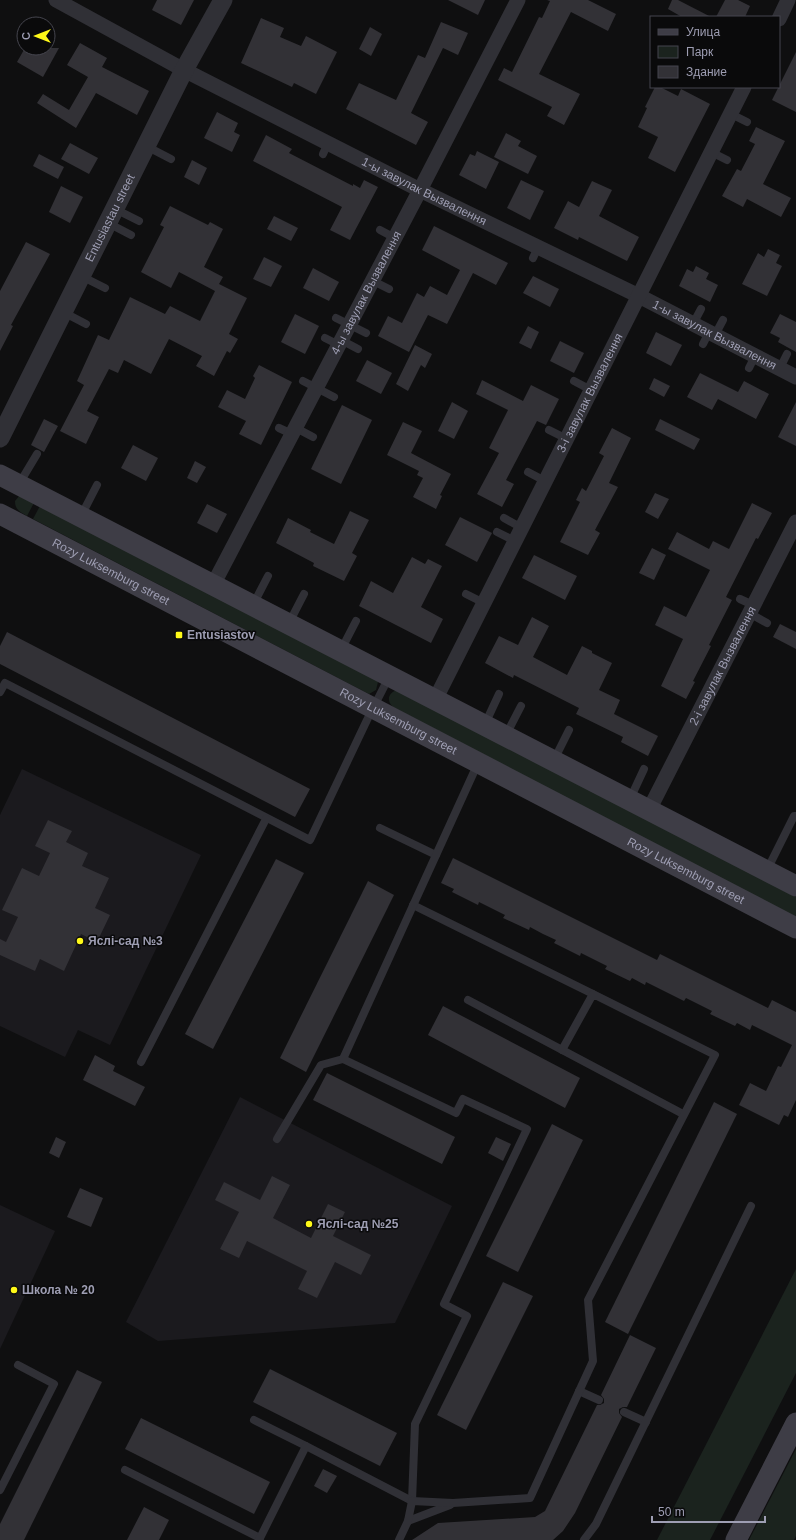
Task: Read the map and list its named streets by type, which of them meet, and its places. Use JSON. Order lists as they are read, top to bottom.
{
  "streets": {
    "main road": ["Rozy Luksemburg street"],
    "street": [
      "1-ы завулак Вызвалення",
      "Entusiastau street",
      "4-ы завулак Вызвалення",
      "3-і завулак Вызвалення",
      "2-і завулак Вызвалення"
    ]
  },
  "crossings": [
    ["1-ы завулак Вызвалення", "Entusiastau street"],
    ["1-ы завулак Вызвалення", "4-ы завулак Вызвалення"],
    ["1-ы завулак Вызвалення", "3-і завулак Вызвалення"]
  ],
  "places": {
    "transit": ["Entusiastov"],
    "other": ["Яслі-сад №3", "Яслі-сад №25", "Школа № 20"]
  },
  "legend": ["Улица", "Парк", "Здание"],
  "scale_bar": "50 m",
  "north": "left"
}
